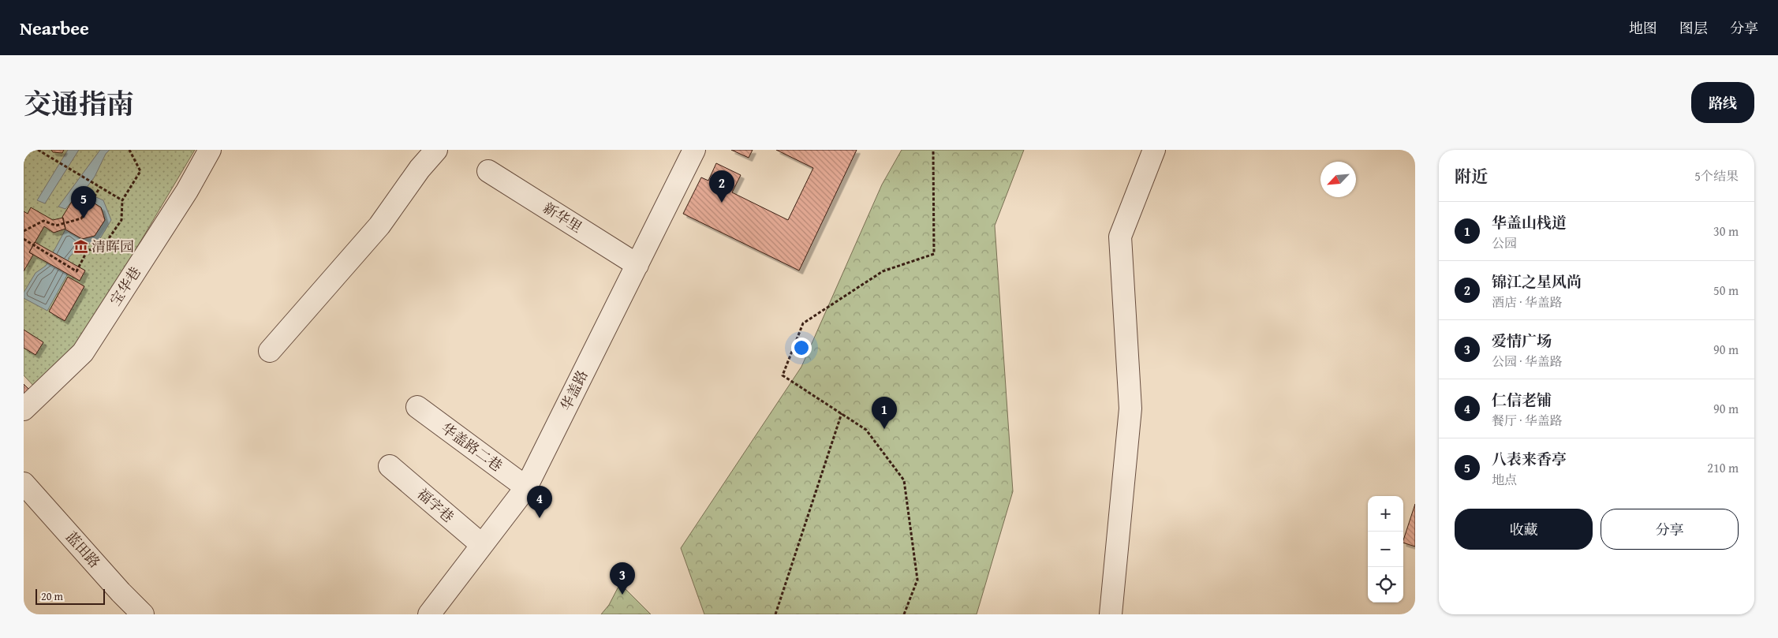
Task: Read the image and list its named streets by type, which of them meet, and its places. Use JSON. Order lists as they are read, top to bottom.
{
  "streets": {
    "street": [
      "新华里",
      "宝华巷",
      "华盖路",
      "华盖路二巷",
      "福字巷",
      "蓝田路"
    ]
  },
  "crossings": [
    ["新华里", "华盖路"],
    ["华盖路", "华盖路二巷"],
    ["华盖路", "福字巷"]
  ],
  "places": {
    "museum": ["清晖园"]
  },
  "scale_bar": "20 m",
  "north": "bottom left",
  "page": {
    "header": "Nearbee",
    "nav": ["地图", "图层", "分享"],
    "title": "交通指南",
    "buttons": [
      "路线",
      ["收藏", "分享"]
    ],
    "heading": ["附近", "5个结果"],
    "pins": [
      "2",
      "5",
      "1",
      "4",
      "3"
    ],
    "list": [
      {
        "mark": "1",
        "name": "华盖山栈道",
        "note": "公园",
        "value": "30 m"
      },
      {
        "mark": "2",
        "name": "锦江之星风尚",
        "note": "酒店 · 华盖路",
        "value": "50 m"
      },
      {
        "mark": "3",
        "name": "爱情广场",
        "note": "公园 · 华盖路",
        "value": "90 m"
      },
      {
        "mark": "4",
        "name": "仁信老铺",
        "note": "餐厅 · 华盖路",
        "value": "90 m"
      },
      {
        "mark": "5",
        "name": "八表来香亭",
        "note": "地点",
        "value": "210 m"
      }
    ],
    "map_buttons": ["+", "−"],
    "scale": "20 m"
  }
}
